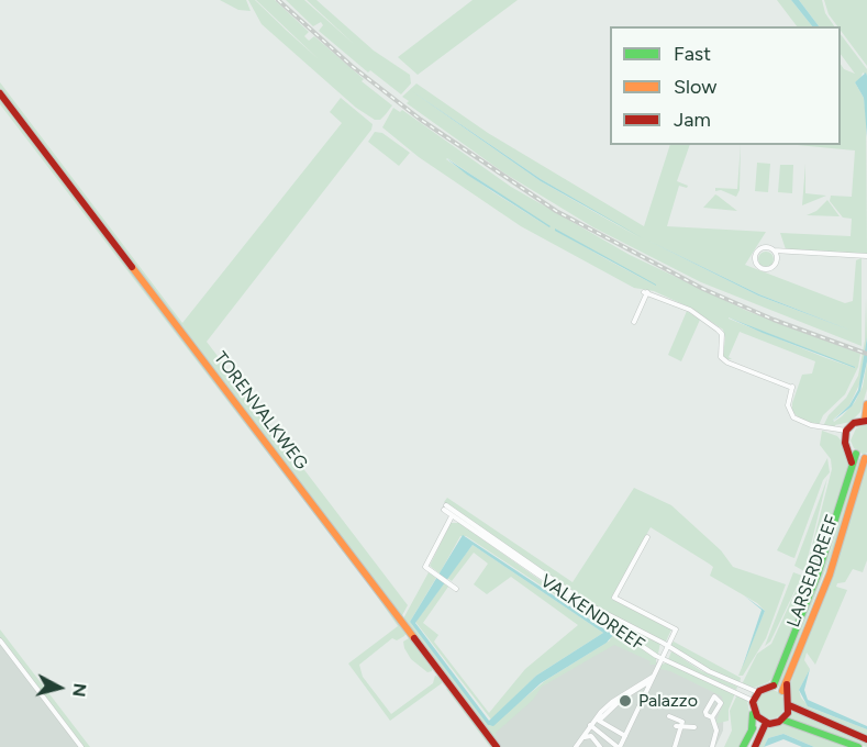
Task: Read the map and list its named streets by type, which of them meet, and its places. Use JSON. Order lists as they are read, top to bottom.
{
  "streets": {
    "main road": ["TORENVALKWEG", "LARSERDREEF"],
    "street": ["VALKENDREEF"]
  },
  "crossings": [
    ["LARSERDREEF", "VALKENDREEF"]
  ],
  "places": ["Palazzo"],
  "legend": ["Fast", "Slow", "Jam"],
  "north": "right"
}
